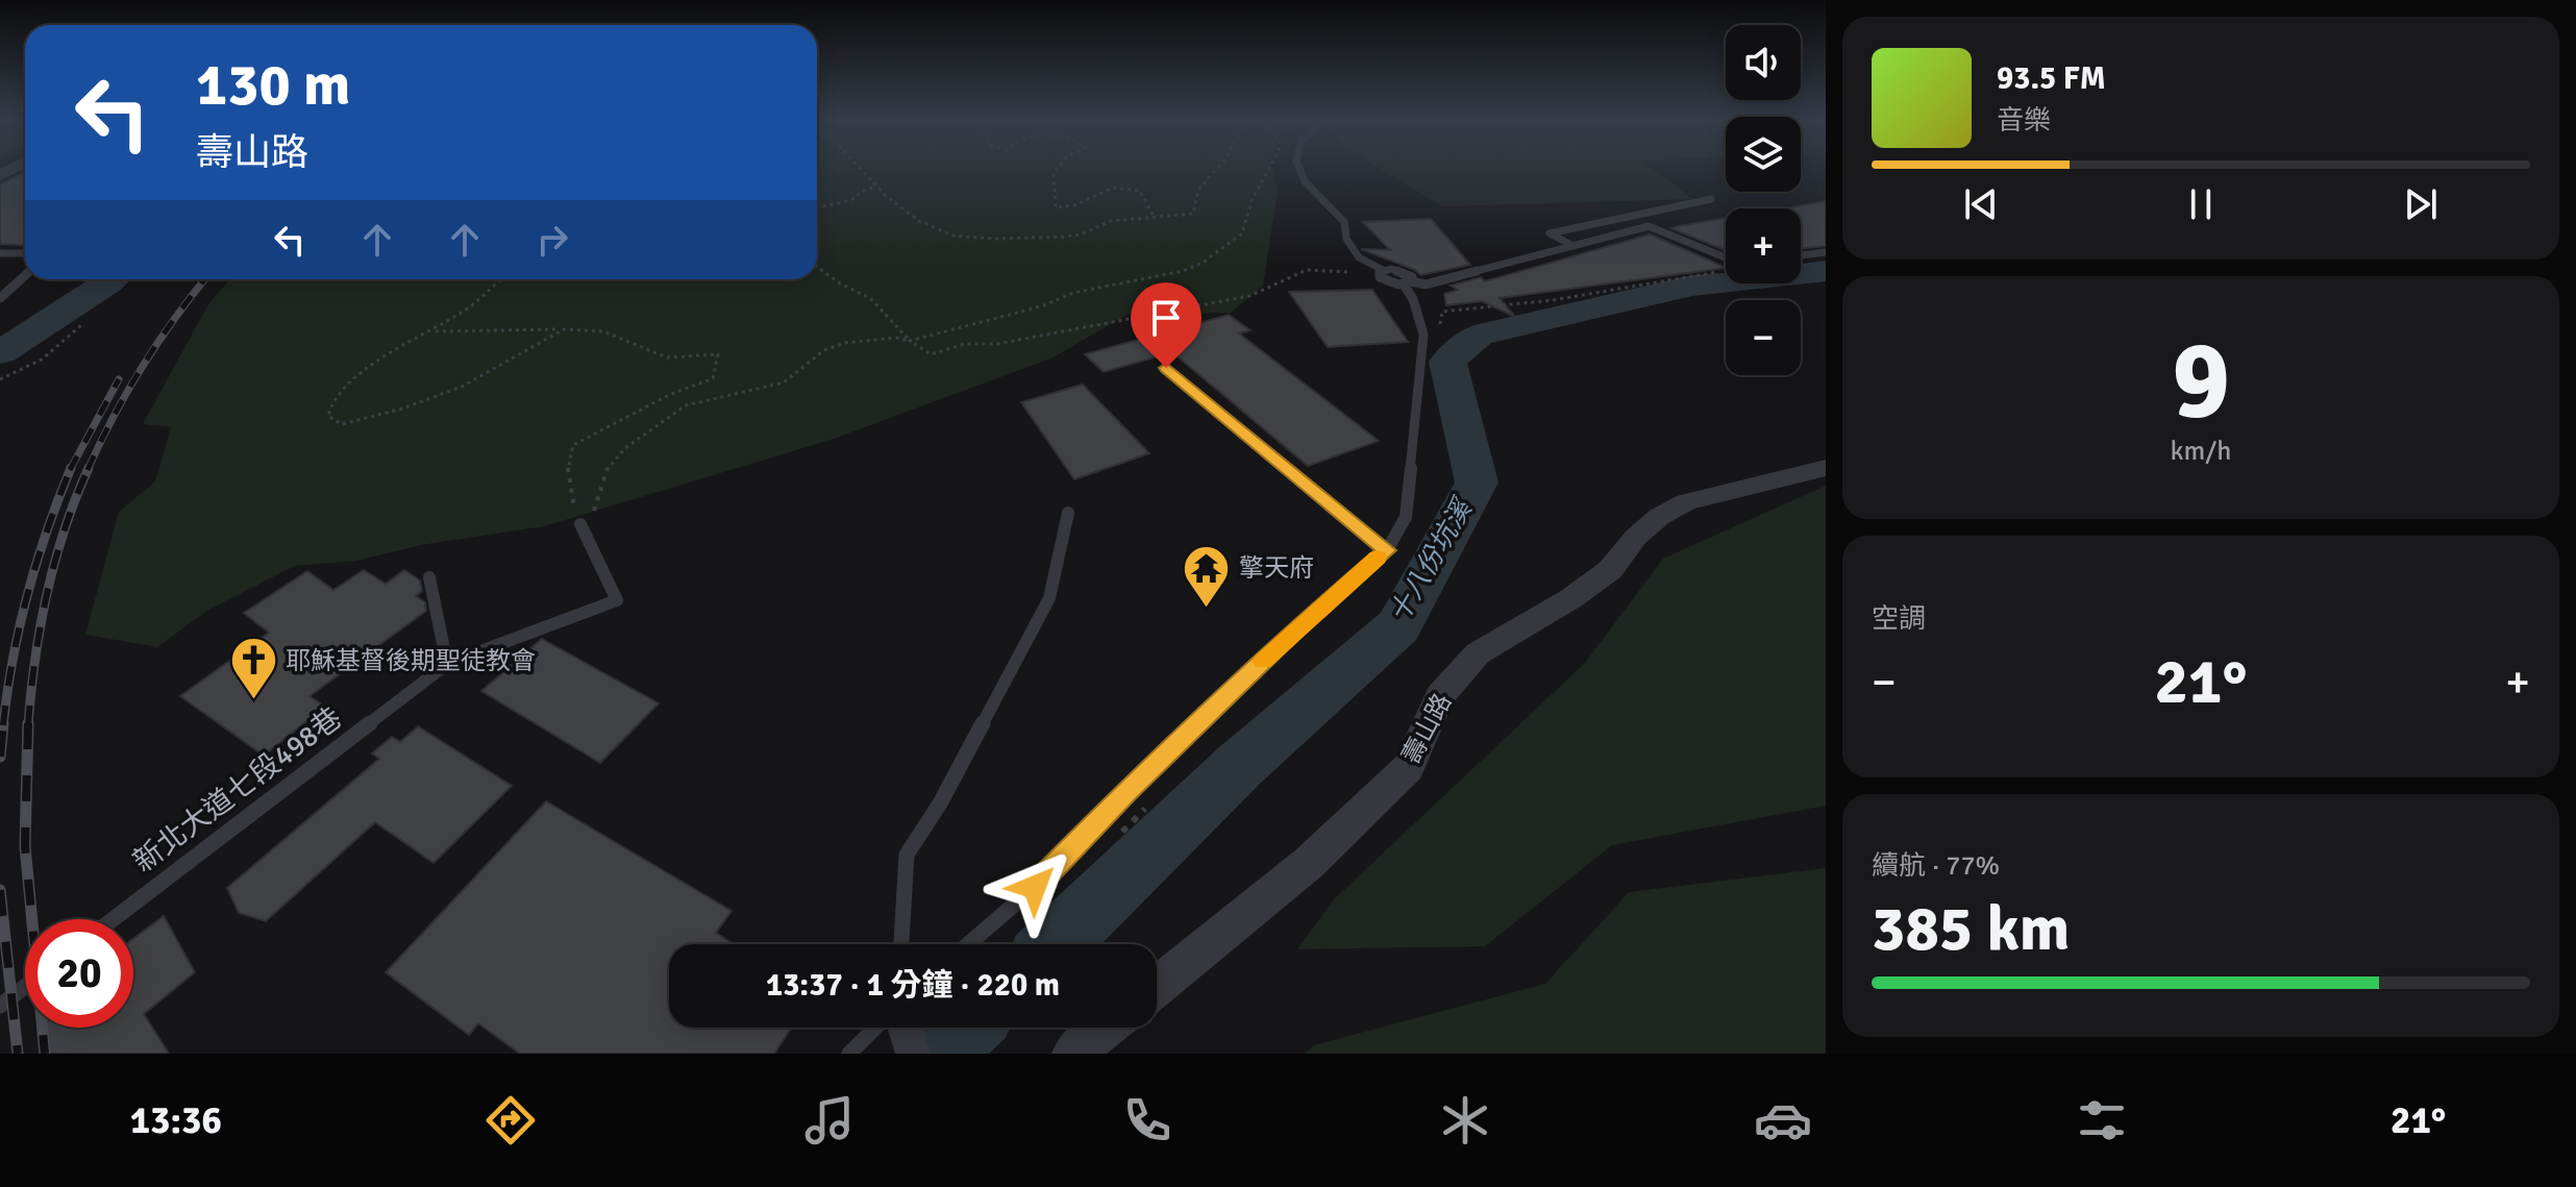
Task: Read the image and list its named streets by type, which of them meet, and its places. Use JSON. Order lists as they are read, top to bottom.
{
  "streets": {
    "street": ["壽山路"],
    "lane": ["新北大道七段498巷"]
  },
  "water": ["十八份坑溪"],
  "places": {
    "temple": ["擎天府"],
    "church": ["耶穌基督後期聖徒教會"]
  },
  "page": {
    "map_buttons": ["+", "−"],
    "turn": ["130 m", "壽山路"],
    "song": ["93.5 FM", "音樂"],
    "tile": [
      ["9", "km/h"],
      "空調",
      ["續航 · 77%", "385 km"]
    ],
    "heat": ["−", "21°", "+"],
    "limit": "20",
    "trip": "13:37 · 1 分鐘 · 220 m",
    "tabs": ["13:36", "21°"]
  }
}
